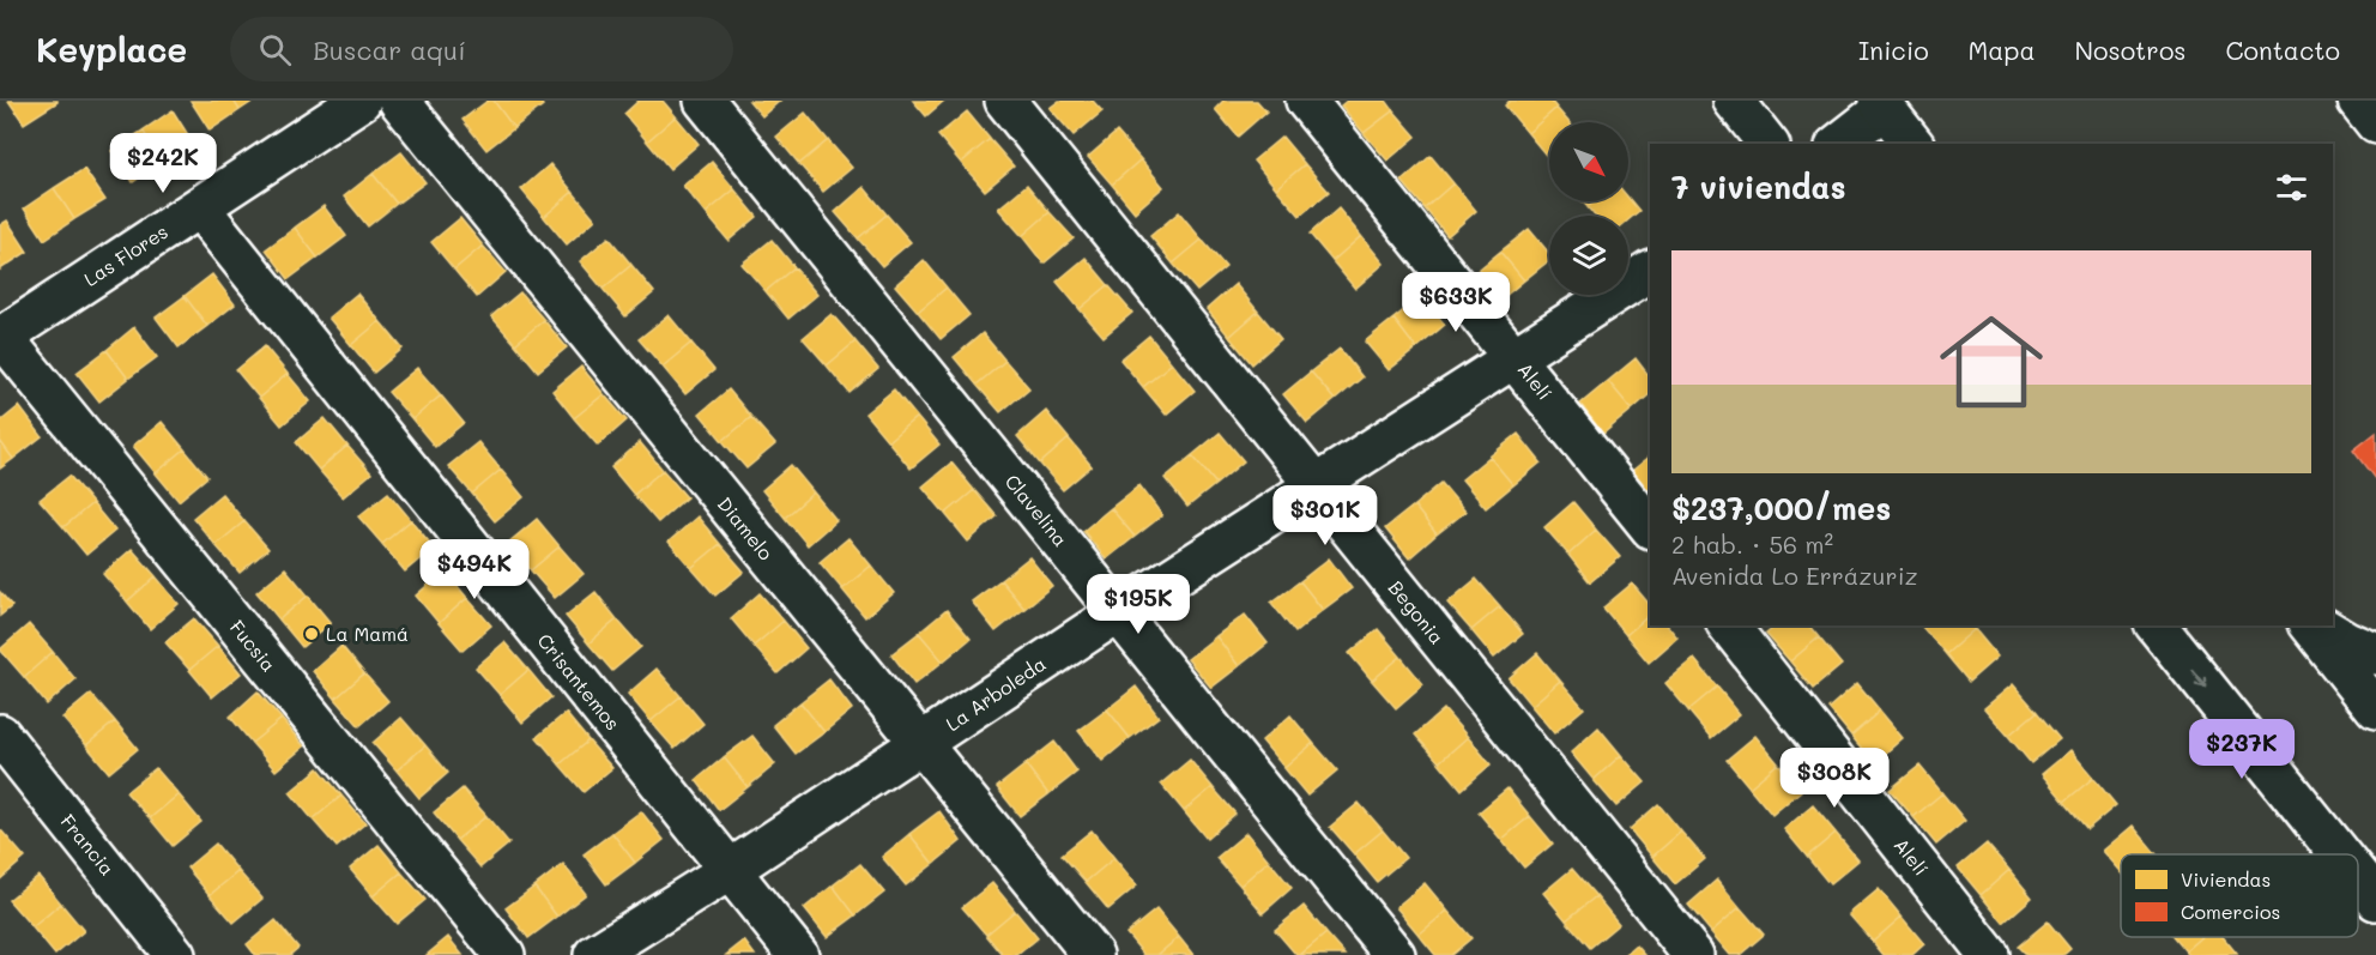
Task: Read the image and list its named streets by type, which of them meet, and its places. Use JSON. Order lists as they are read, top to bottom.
{
  "streets": {
    "street": [
      "Las Flores",
      "Alelí",
      "Clavelina",
      "Diamelo",
      "Begonia",
      "Fucsia",
      "Crisantemos",
      "La Arboleda",
      "Francia"
    ]
  },
  "crossings": [
    ["Las Flores", "Fucsia"],
    ["Las Flores", "Crisantemos"],
    ["Alelí", "La Arboleda"],
    ["Clavelina", "La Arboleda"],
    ["Diamelo", "La Arboleda"],
    ["Begonia", "La Arboleda"],
    ["Crisantemos", "La Arboleda"]
  ],
  "places": ["La Mamá"],
  "legend": ["Viviendas", "Comercios"],
  "north": "bottom right",
  "page": {
    "header": "Keyplace",
    "search": "Buscar aquí",
    "nav": [
      "Inicio",
      "Mapa",
      "Nosotros",
      "Contacto"
    ],
    "price": [
      "$242K",
      "$633K",
      "$301K",
      "$494K",
      "$195K",
      "$237K",
      "$308K"
    ],
    "heading": "7 viviendas",
    "list": [
      {
        "name": "$237,000/mes",
        "note": "2 hab. · 56 m² · Avenida Lo Errázuriz"
      }
    ]
  }
}
